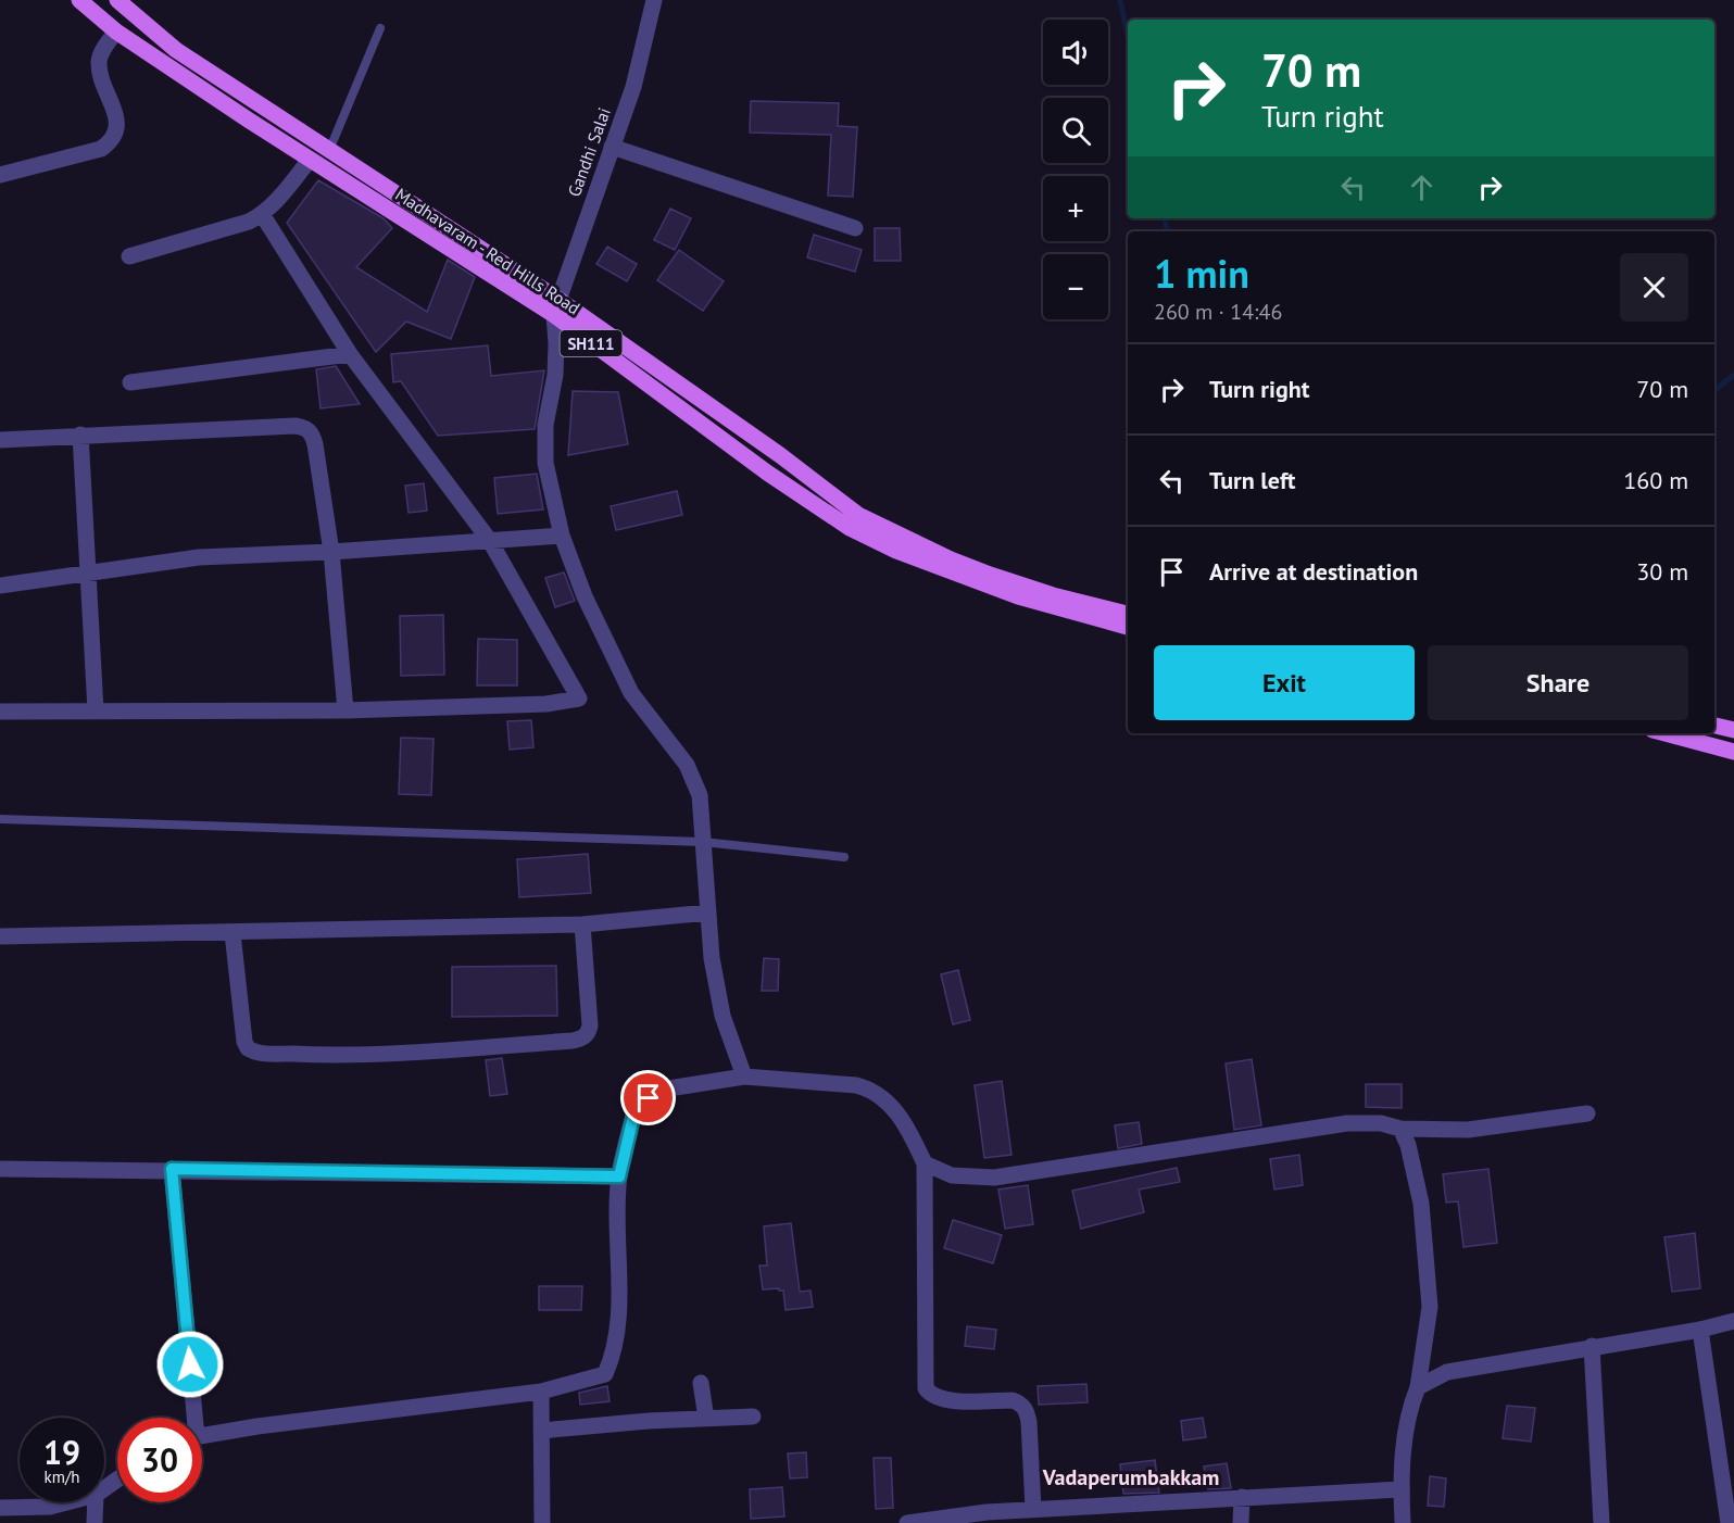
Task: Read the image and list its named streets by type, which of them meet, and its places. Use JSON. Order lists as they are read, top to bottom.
{
  "streets": {
    "main road": ["Madhavaram - Red Hills Road", "SH111"],
    "street": ["Gandhi Salai"]
  },
  "crossings": [
    ["Gandhi Salai", "Madhavaram - Red Hills Road"]
  ],
  "districts": ["Vadaperumbakkam"],
  "page": {
    "map_buttons": ["+", "−"],
    "turn": ["70 m", "Turn right"],
    "heading": ["1 min", "260 m · 14:46"],
    "list": [
      {
        "name": "Turn right",
        "value": "70 m"
      },
      {
        "name": "Turn left",
        "value": "160 m"
      },
      {
        "name": "Arrive at destination",
        "value": "30 m"
      }
    ],
    "buttons": ["Exit", "Share"],
    "speed": "19 km/h",
    "limit": "30"
  }
}
